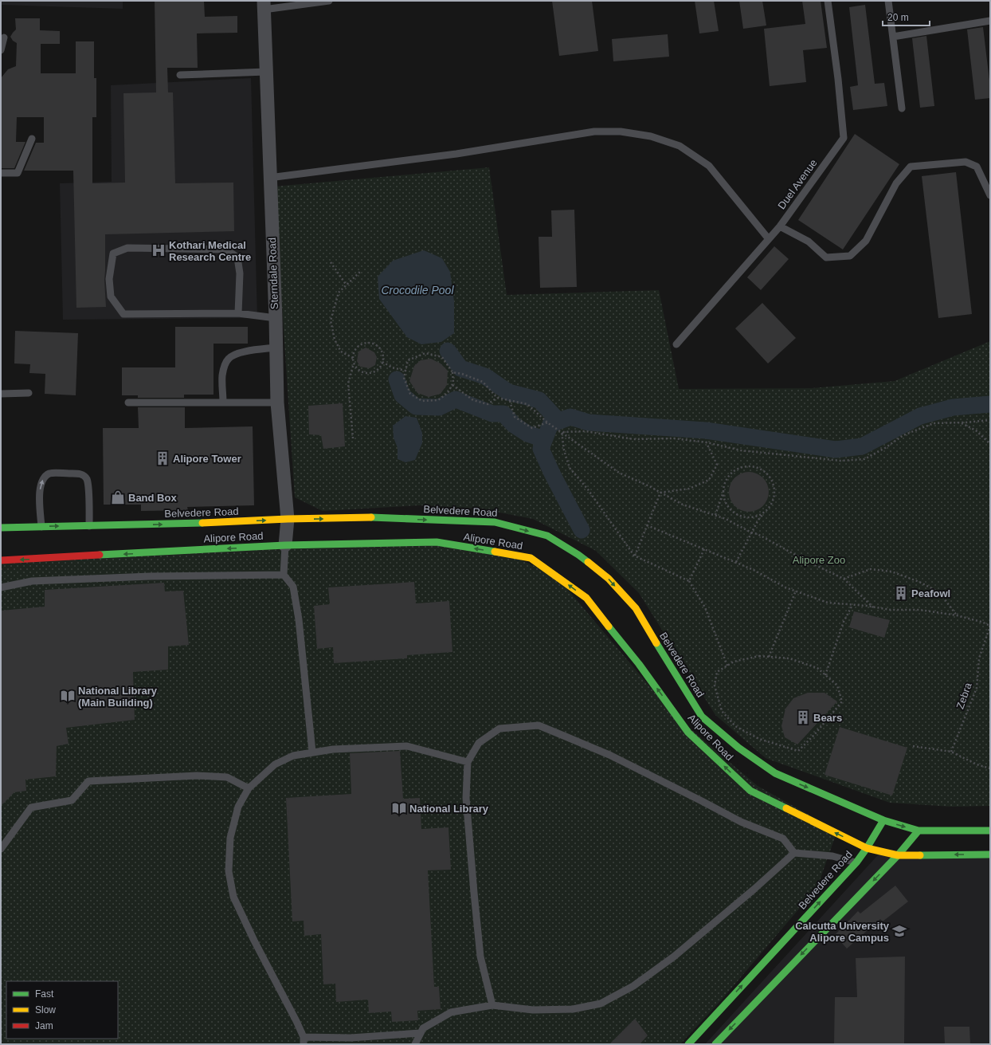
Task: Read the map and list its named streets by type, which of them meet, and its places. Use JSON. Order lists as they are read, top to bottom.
{
  "streets": {
    "main road": ["Belvedere Road", "Alipore Road"],
    "street": ["Sterndale Road"],
    "lane": ["Duel Avenue"],
    "path": ["Zebra"]
  },
  "crossings": [
    ["Sterndale Road", "Belvedere Road"],
    ["Sterndale Road", "Alipore Road"],
    ["Belvedere Road", "Alipore Road"]
  ],
  "one_way": ["Alipore Road"],
  "water": ["Crocodile Pool"],
  "parks": ["Alipore Zoo"],
  "places": {
    "hospital": ["Kothari Medical Research Centre"],
    "building": ["Alipore Tower", "Peafowl", "Bears"],
    "shop": ["Band Box"],
    "library": ["National Library (Main Building)", "National Library"],
    "school or university": ["Calcutta University Alipore Campus"]
  },
  "legend": ["Fast", "Slow", "Jam"],
  "scale_bar": "20 m"
}
